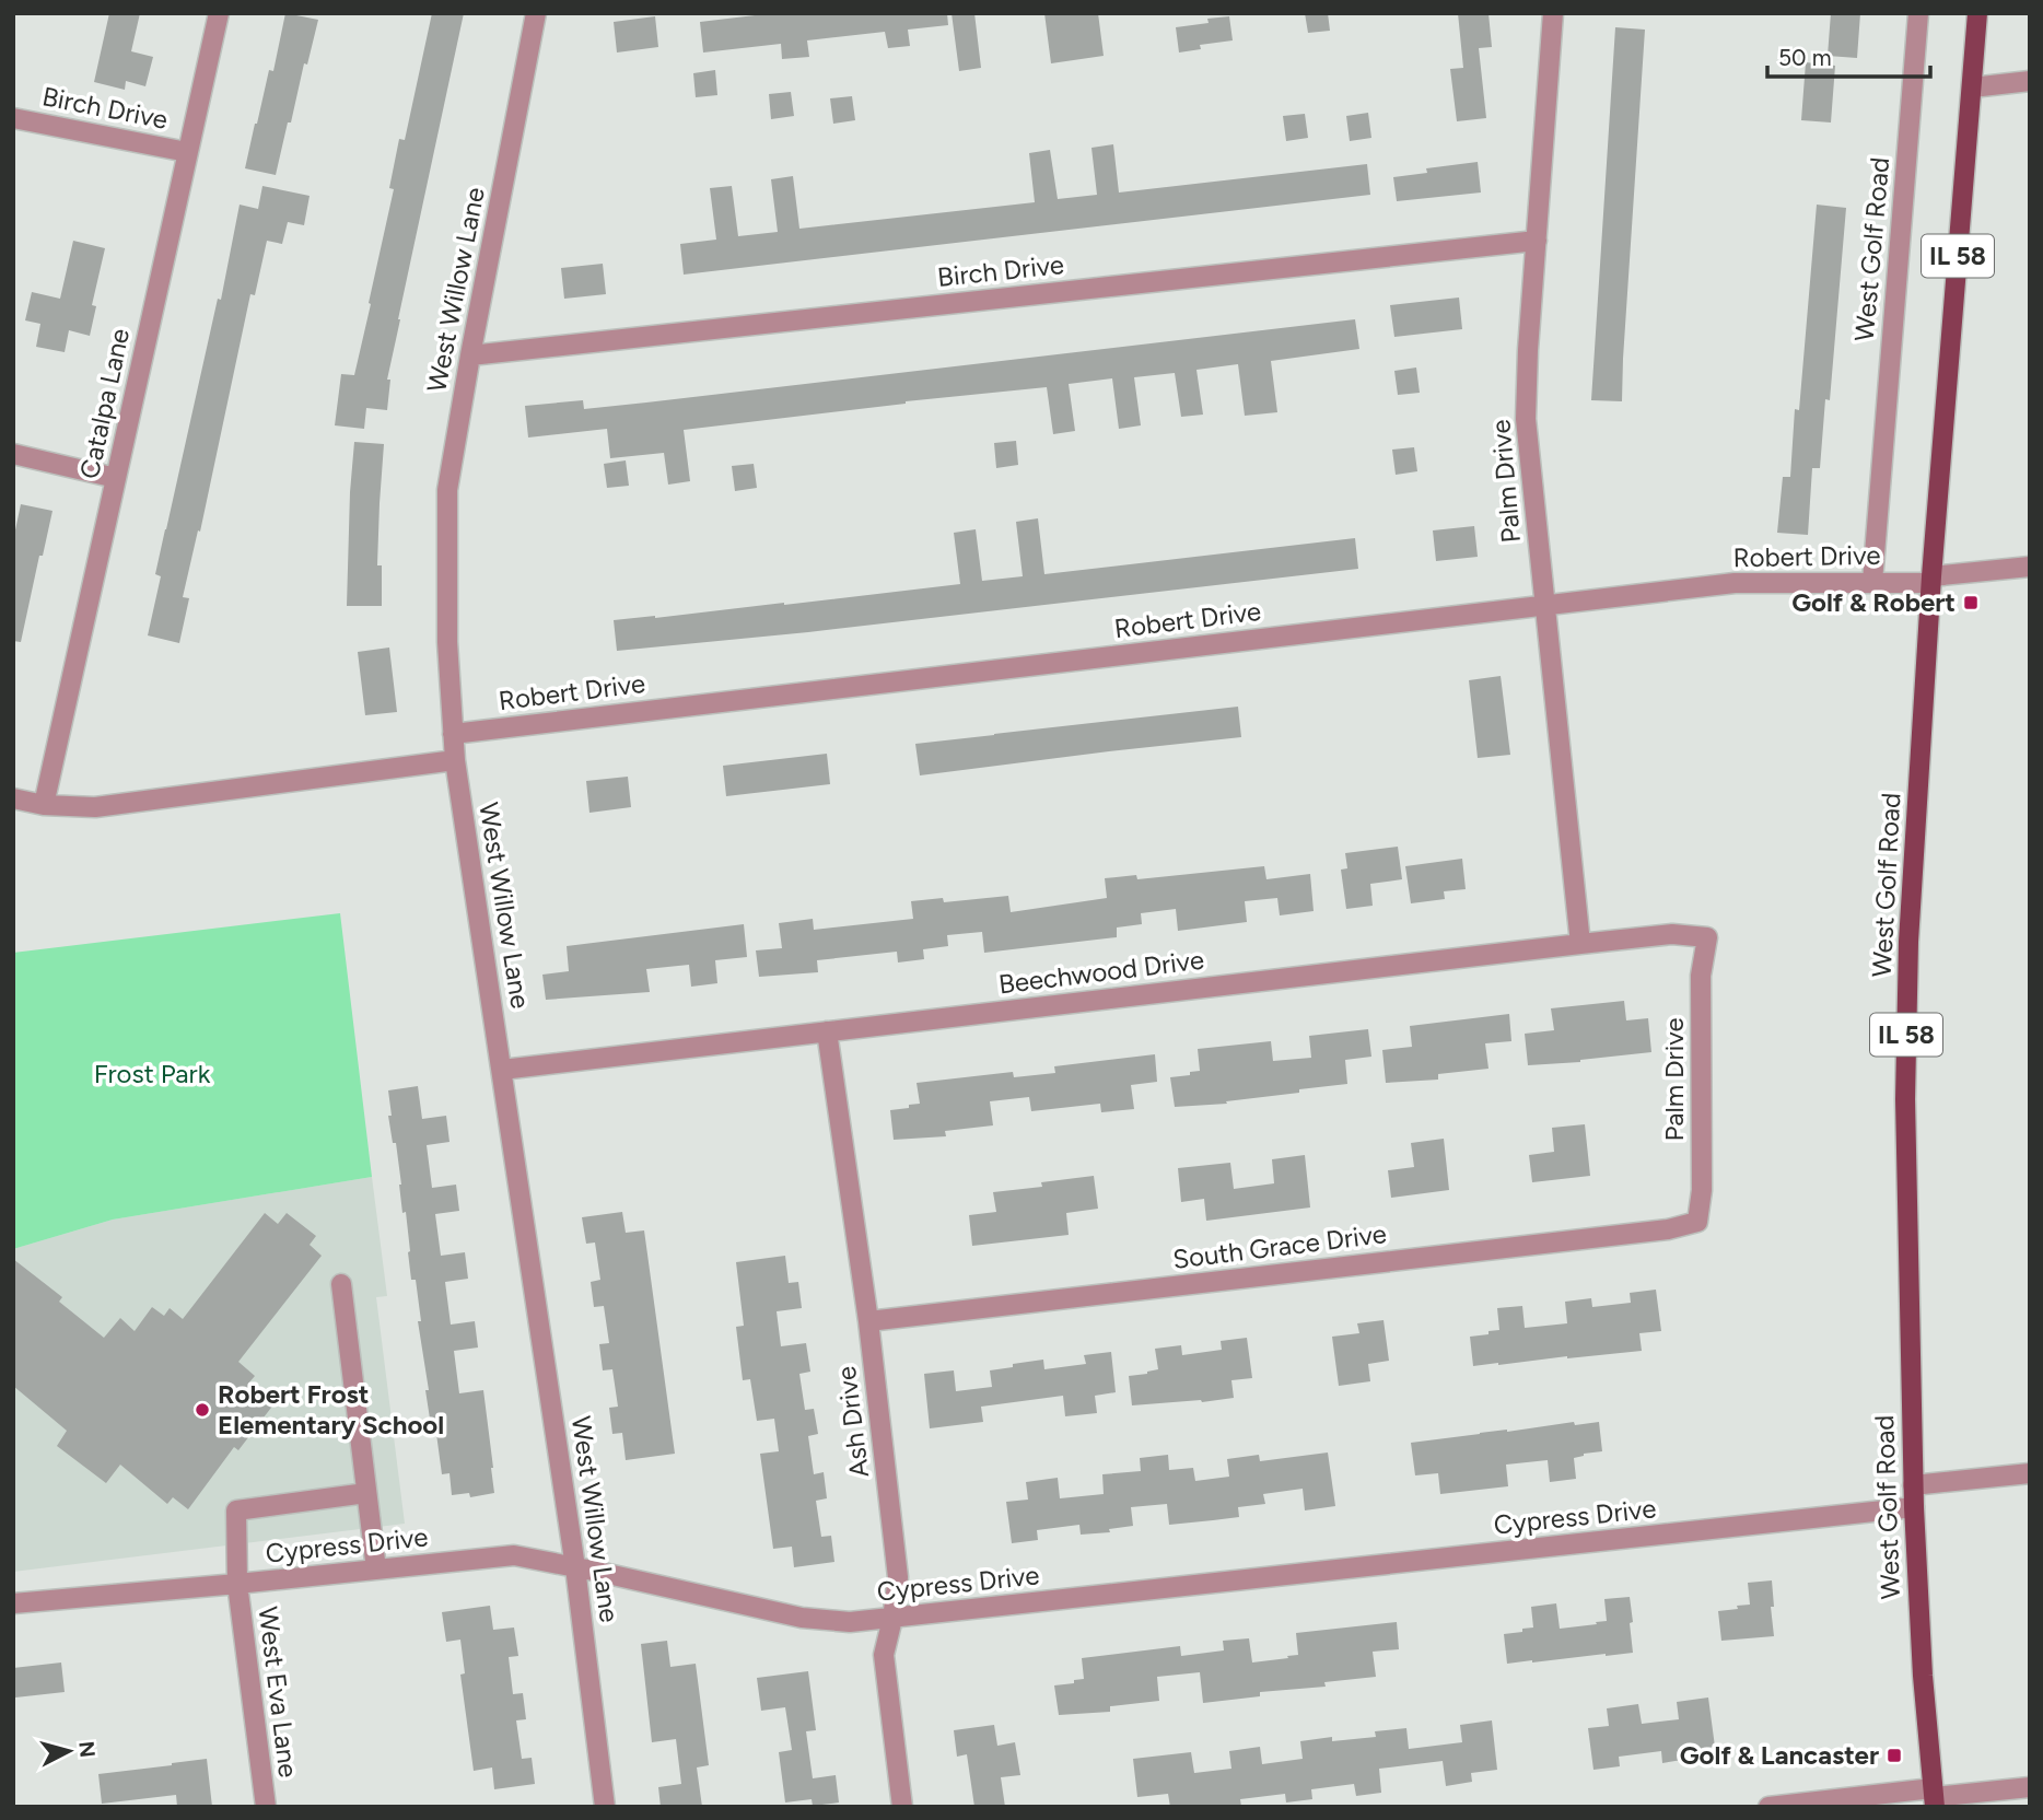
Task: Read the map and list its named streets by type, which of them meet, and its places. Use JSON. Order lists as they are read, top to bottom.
{
  "streets": {
    "main road": ["West Golf Road", "IL 58"],
    "street": [
      "Birch Drive",
      "West Willow Lane",
      "Catalpa Lane",
      "Palm Drive",
      "Robert Drive",
      "Beechwood Drive",
      "South Grace Drive",
      "Ash Drive",
      "Cypress Drive",
      "West Eva Lane"
    ]
  },
  "crossings": [
    ["Birch Drive", "West Willow Lane"],
    ["Birch Drive", "Catalpa Lane"],
    ["Birch Drive", "Palm Drive"],
    ["West Golf Road", "Robert Drive"],
    ["West Golf Road", "Cypress Drive"],
    ["West Willow Lane", "Robert Drive"],
    ["West Willow Lane", "Beechwood Drive"],
    ["West Willow Lane", "Cypress Drive"],
    ["Palm Drive", "Robert Drive"],
    ["Palm Drive", "Beechwood Drive"],
    ["Palm Drive", "South Grace Drive"],
    ["Beechwood Drive", "Ash Drive"],
    ["South Grace Drive", "Ash Drive"],
    ["Ash Drive", "Cypress Drive"],
    ["Cypress Drive", "West Eva Lane"]
  ],
  "parks": ["Frost Park"],
  "places": {
    "transit": ["Golf & Robert", "Golf & Lancaster"],
    "other": ["Robert Frost Elementary School"]
  },
  "scale_bar": "50 m",
  "north": "right"
}
